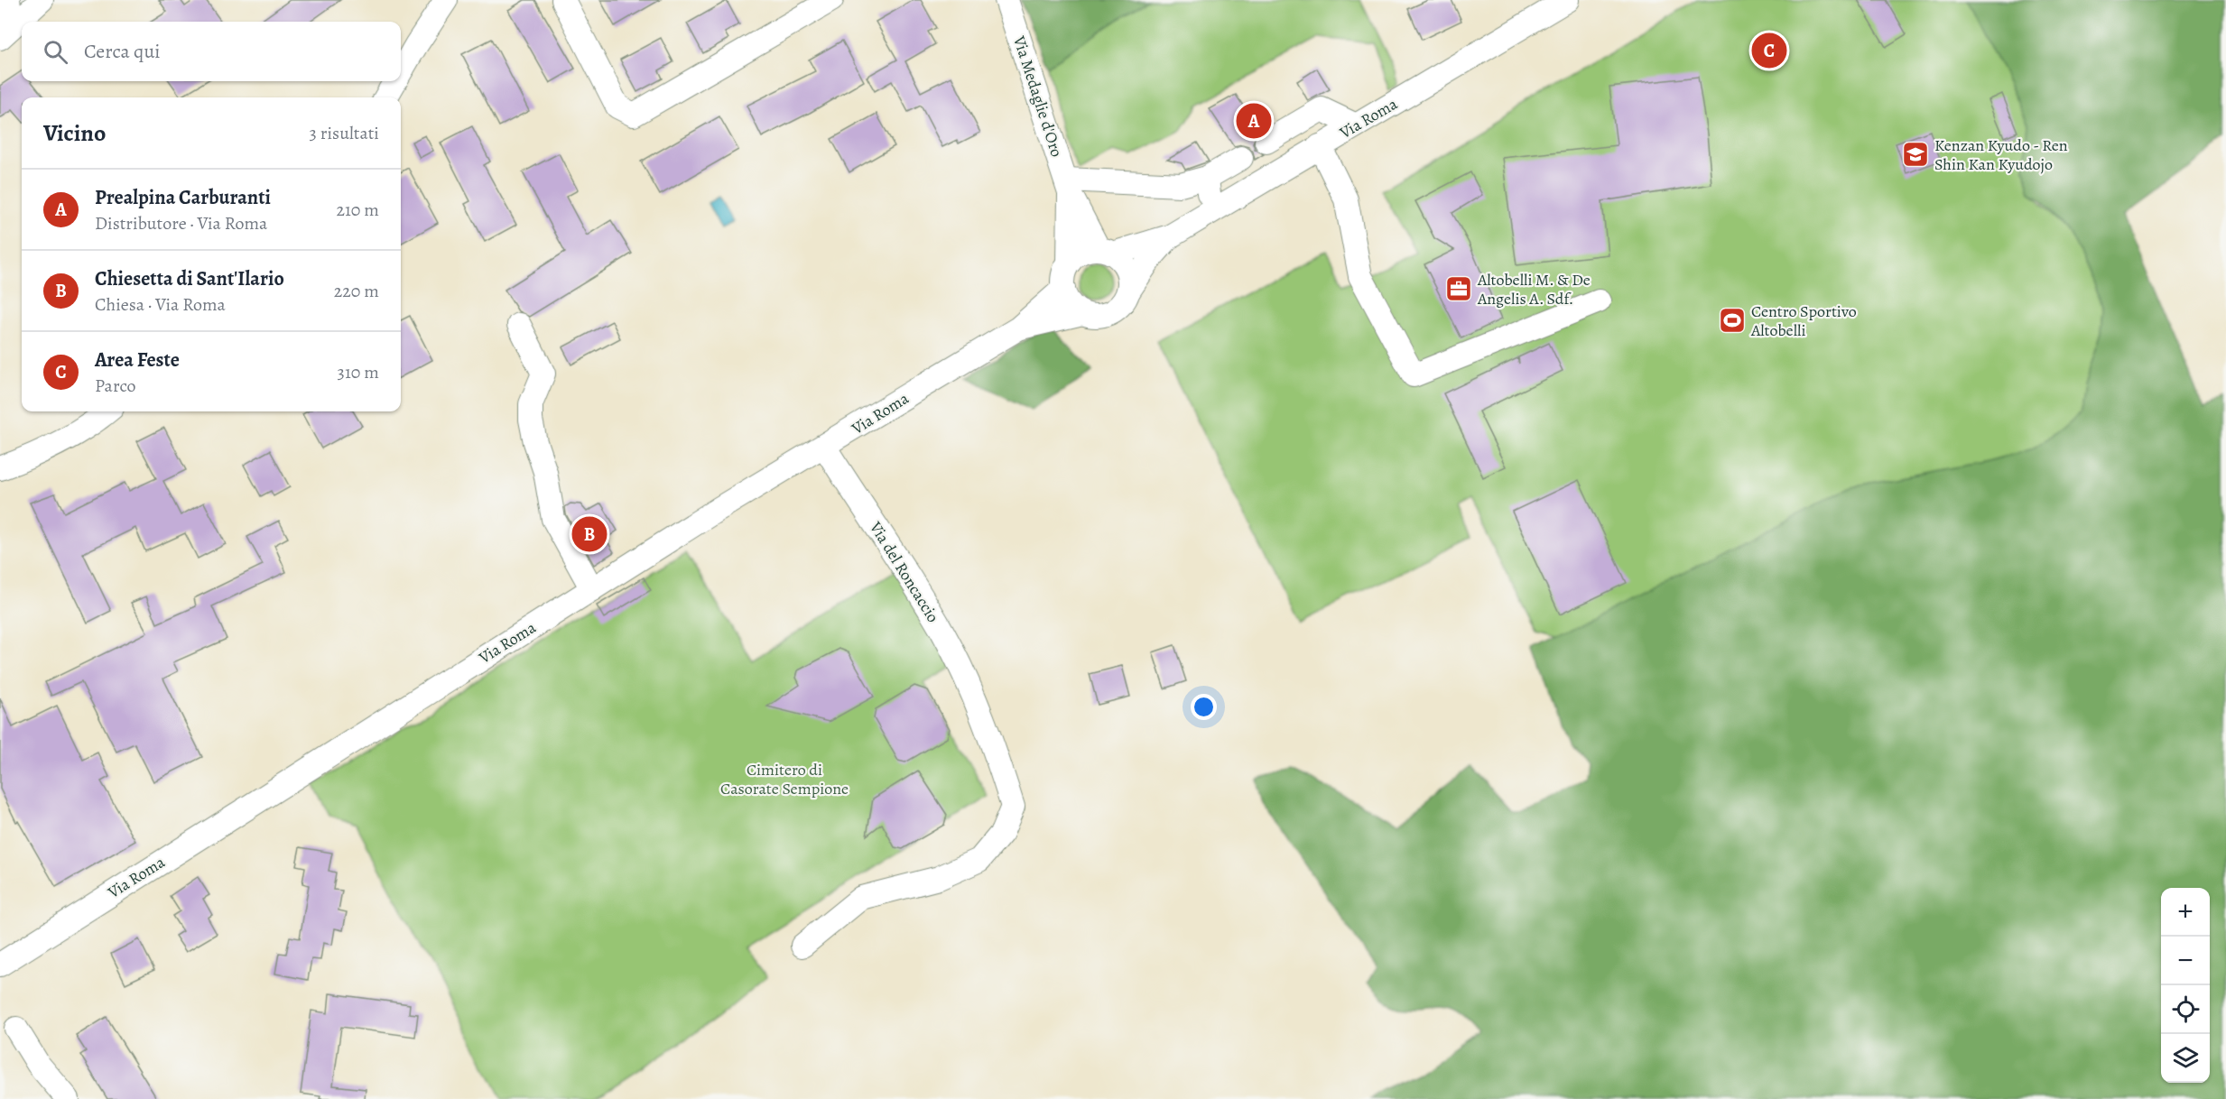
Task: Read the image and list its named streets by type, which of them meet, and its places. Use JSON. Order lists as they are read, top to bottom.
{
  "streets": {
    "street": ["Via Medaglie d'Oro", "Via Roma", "Via del Roncaccio"]
  },
  "crossings": [
    ["Via Medaglie d'Oro", "Via Roma"],
    ["Via Roma", "Via del Roncaccio"]
  ],
  "parks": ["Cimitero di Casorate Sempione"],
  "places": {
    "school or university": ["Kenzan Kyudo - Ren Shin Kan Kyudojo"],
    "office": ["Altobelli M. & De Angelis A. Sdf."],
    "sports": ["Centro Sportivo Altobelli"]
  },
  "page": {
    "search": "Cerca qui",
    "pins": ["C", "A", "B"],
    "heading": ["Vicino", "3 risultati"],
    "list": [
      {
        "mark": "A",
        "name": "Prealpina Carburanti",
        "note": "Distributore · Via Roma",
        "value": "210 m"
      },
      {
        "mark": "B",
        "name": "Chiesetta di Sant'Ilario",
        "note": "Chiesa · Via Roma",
        "value": "220 m"
      },
      {
        "mark": "C",
        "name": "Area Feste",
        "note": "Parco",
        "value": "310 m"
      }
    ],
    "map_buttons": ["+", "−"]
  }
}
